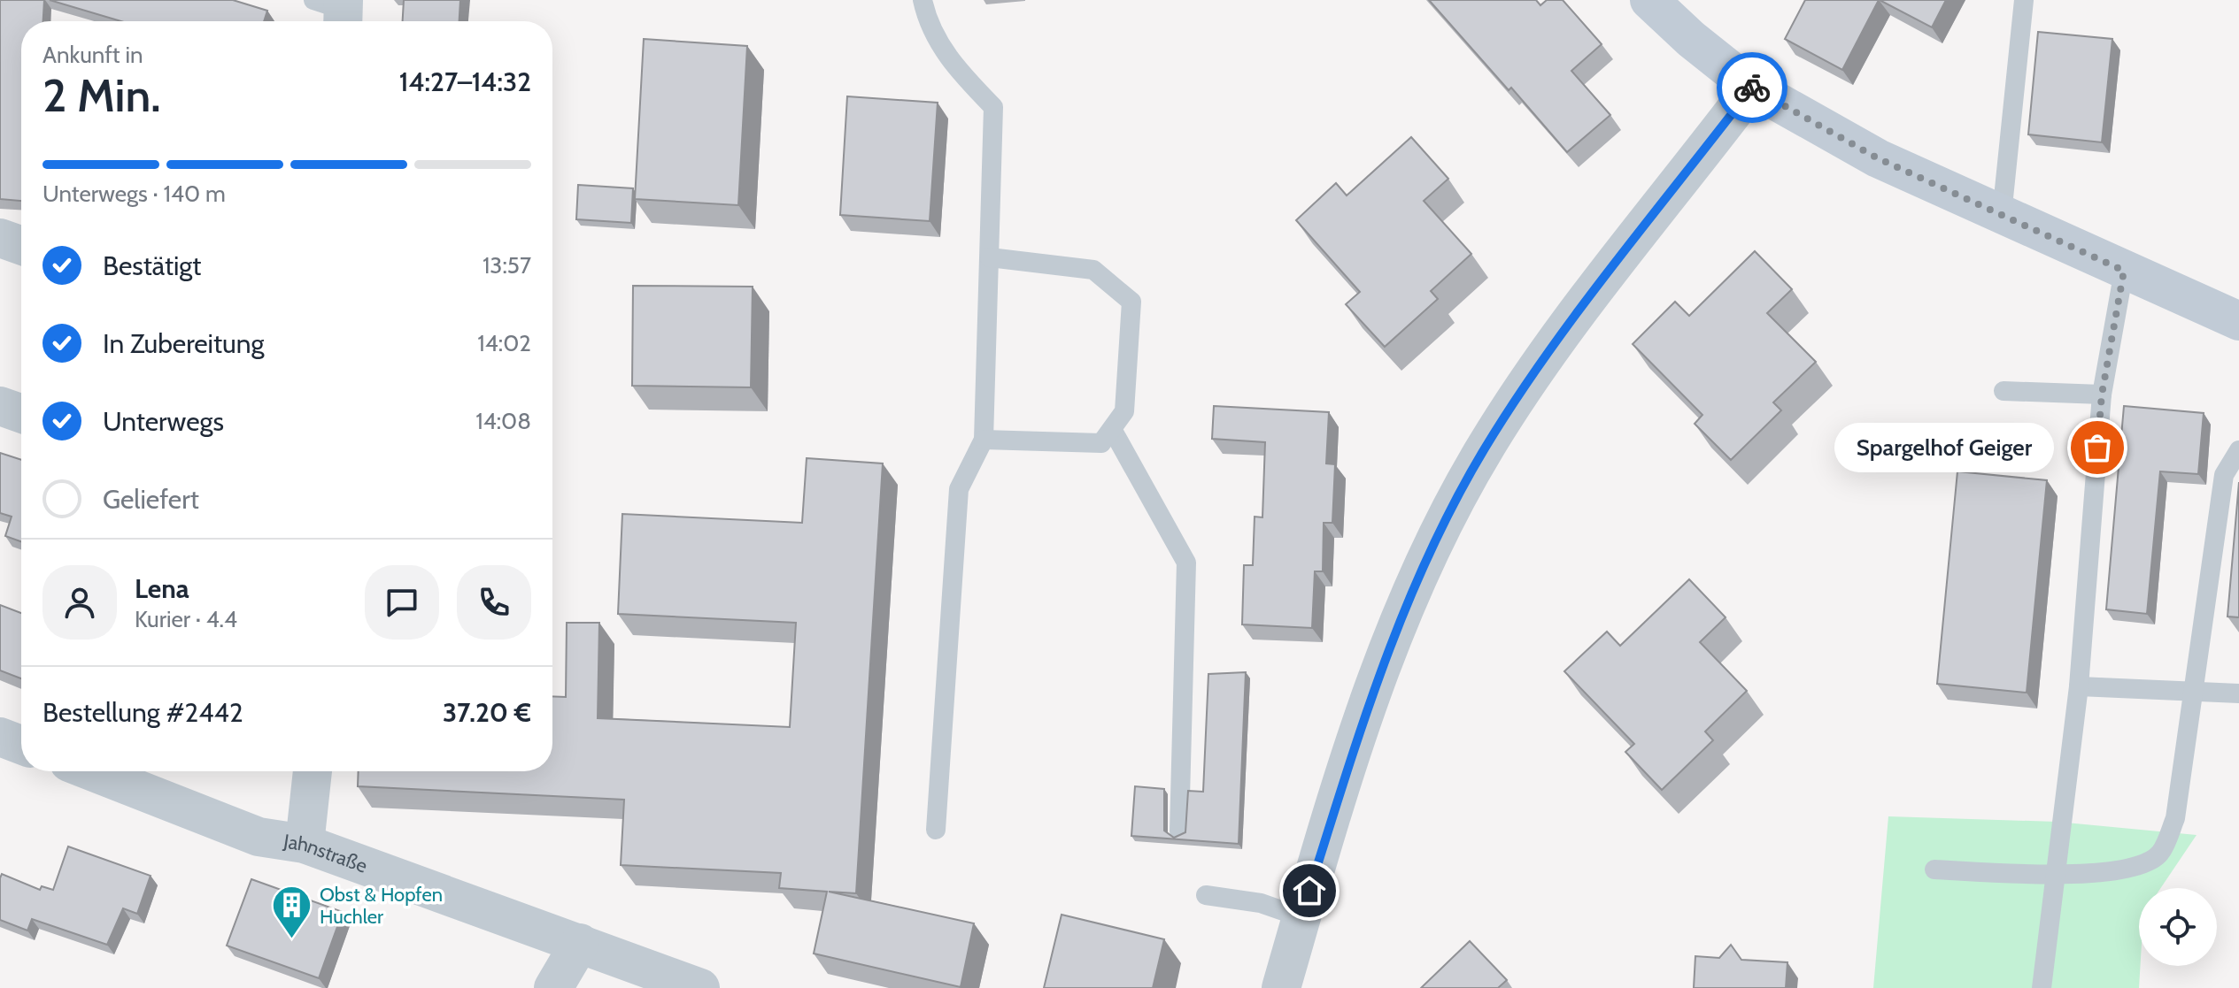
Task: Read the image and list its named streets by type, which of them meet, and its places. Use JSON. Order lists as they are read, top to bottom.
{
  "streets": {
    "street": ["Jahnstraße"]
  },
  "places": {
    "other": ["Spargelhof Geiger"],
    "building": ["Obst & Hopfen Huchler"]
  },
  "page": {
    "heading": ["2 Min.", "Ankunft in", "14:27–14:32"],
    "panel": [
      "Lena",
      "Kurier · 4.4",
      "Bestellung #2442",
      "37.20 €"
    ],
    "bar": "Unterwegs · 140 m",
    "list": [
      ["Bestätigt", "13:57"],
      ["In Zubereitung", "14:02"],
      ["Unterwegs", "14:08"],
      "Geliefert"
    ],
    "bubble": "Spargelhof Geiger"
  }
}
